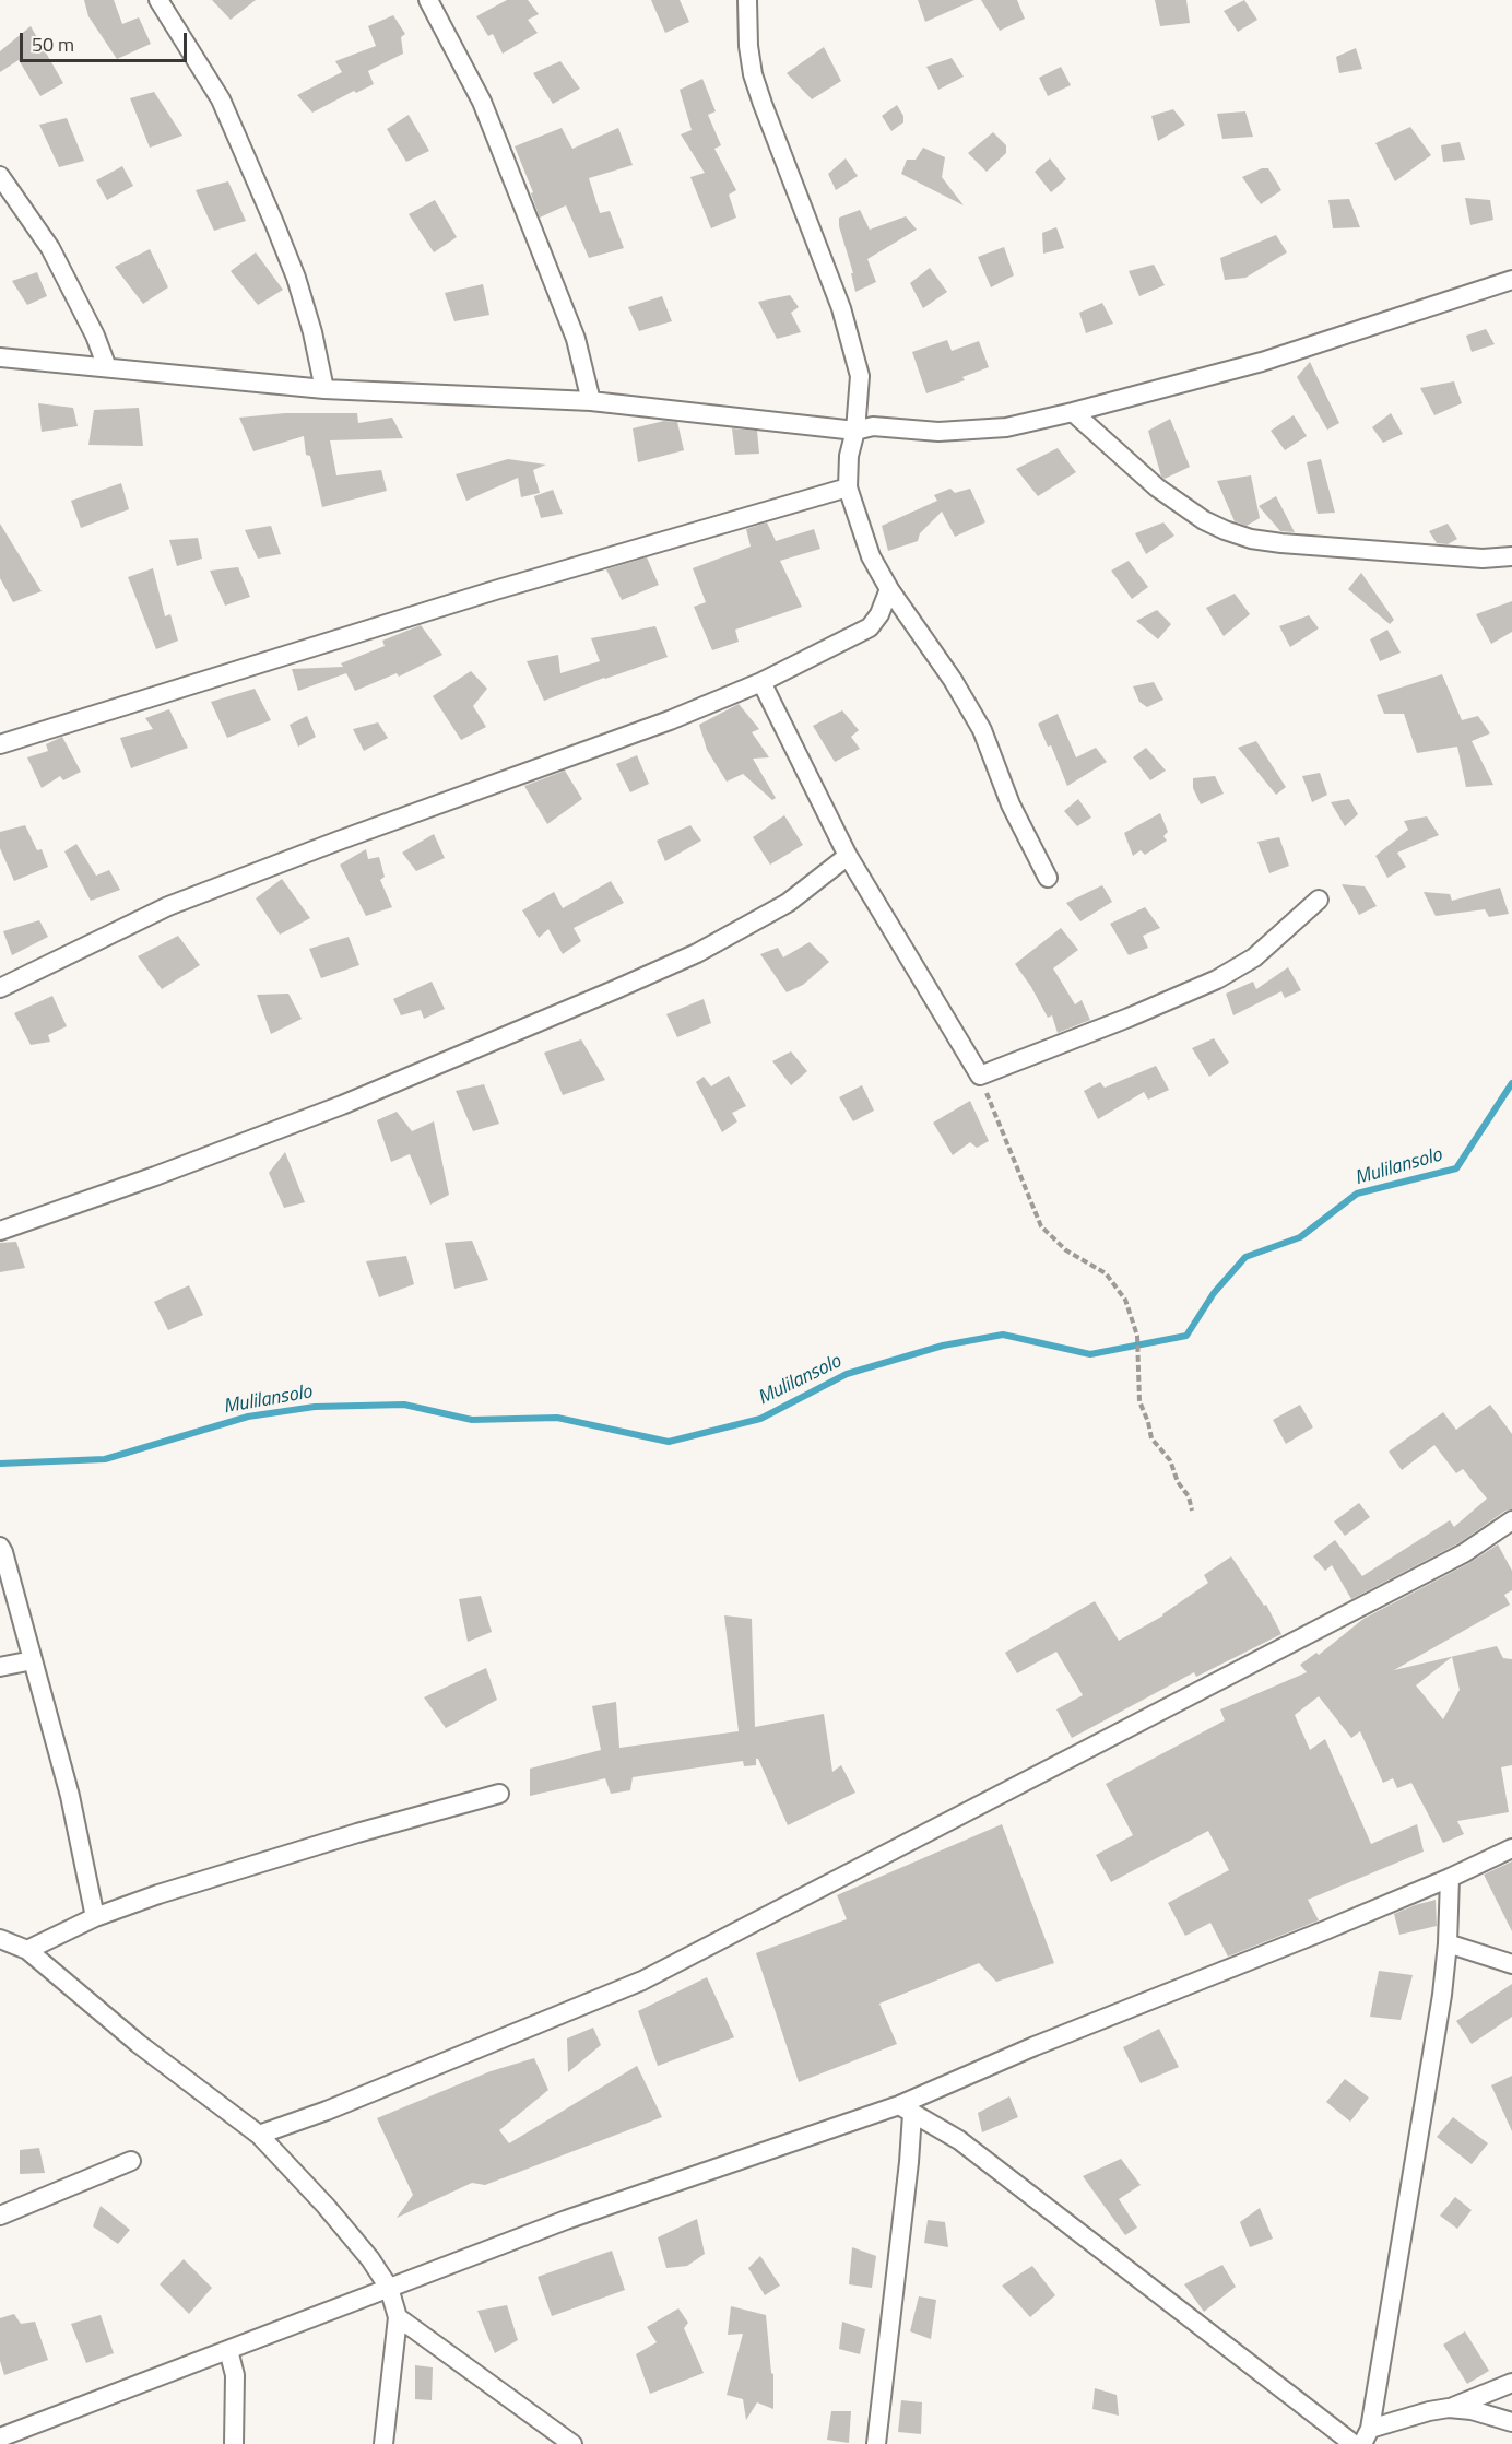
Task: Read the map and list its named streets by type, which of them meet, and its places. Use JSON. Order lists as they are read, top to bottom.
{
  "water": ["Mulilansolo"],
  "scale_bar": "50 m"
}
